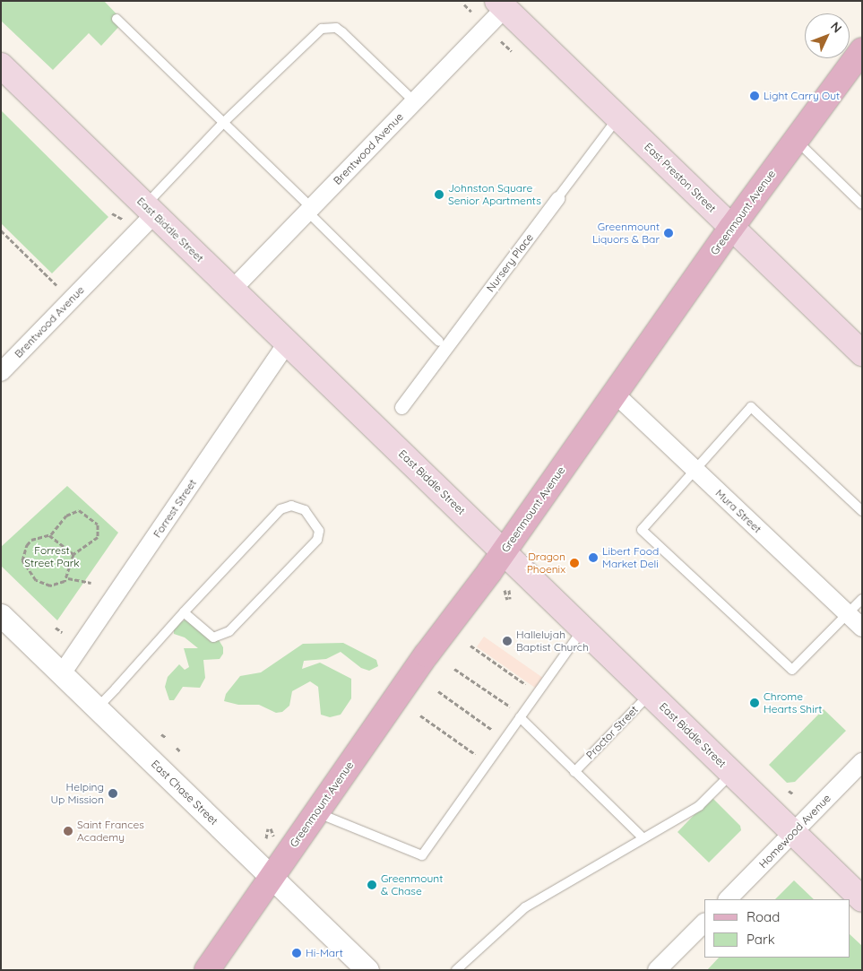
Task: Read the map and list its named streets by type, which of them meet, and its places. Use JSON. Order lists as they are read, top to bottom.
{
  "streets": {
    "main road": ["East Preston Street", "Greenmount Avenue", "East Biddle Street"],
    "street": [
      "Brentwood Avenue",
      "Nursery Place",
      "Forrest Street",
      "Mura Street",
      "East Chase Street",
      "Homewood Avenue"
    ],
    "lane": ["Proctor Street"]
  },
  "crossings": [
    ["Brentwood Avenue", "East Preston Street"],
    ["Brentwood Avenue", "East Biddle Street"],
    ["East Preston Street", "Greenmount Avenue"],
    ["East Preston Street", "Nursery Place"],
    ["Greenmount Avenue", "East Biddle Street"],
    ["Greenmount Avenue", "Mura Street"],
    ["Greenmount Avenue", "East Chase Street"],
    ["East Biddle Street", "Forrest Street"],
    ["East Biddle Street", "Proctor Street"],
    ["East Biddle Street", "Homewood Avenue"],
    ["Forrest Street", "East Chase Street"]
  ],
  "parks": ["Forrest Street Park"],
  "places": [
    "Light Carry Out",
    "Johnston Square Senior Apartments",
    "Greenmount Liquors & Bar",
    "Libert Food Market Deli",
    "Dragon Phoenix",
    "Hallelujah Baptist Church",
    "Chrome Hearts Shirt",
    "Helping Up Mission",
    "Saint Frances Academy",
    "Greenmount & Chase",
    "Hi-Mart"
  ],
  "legend": ["Road", "Park"],
  "north": "top right"
}
